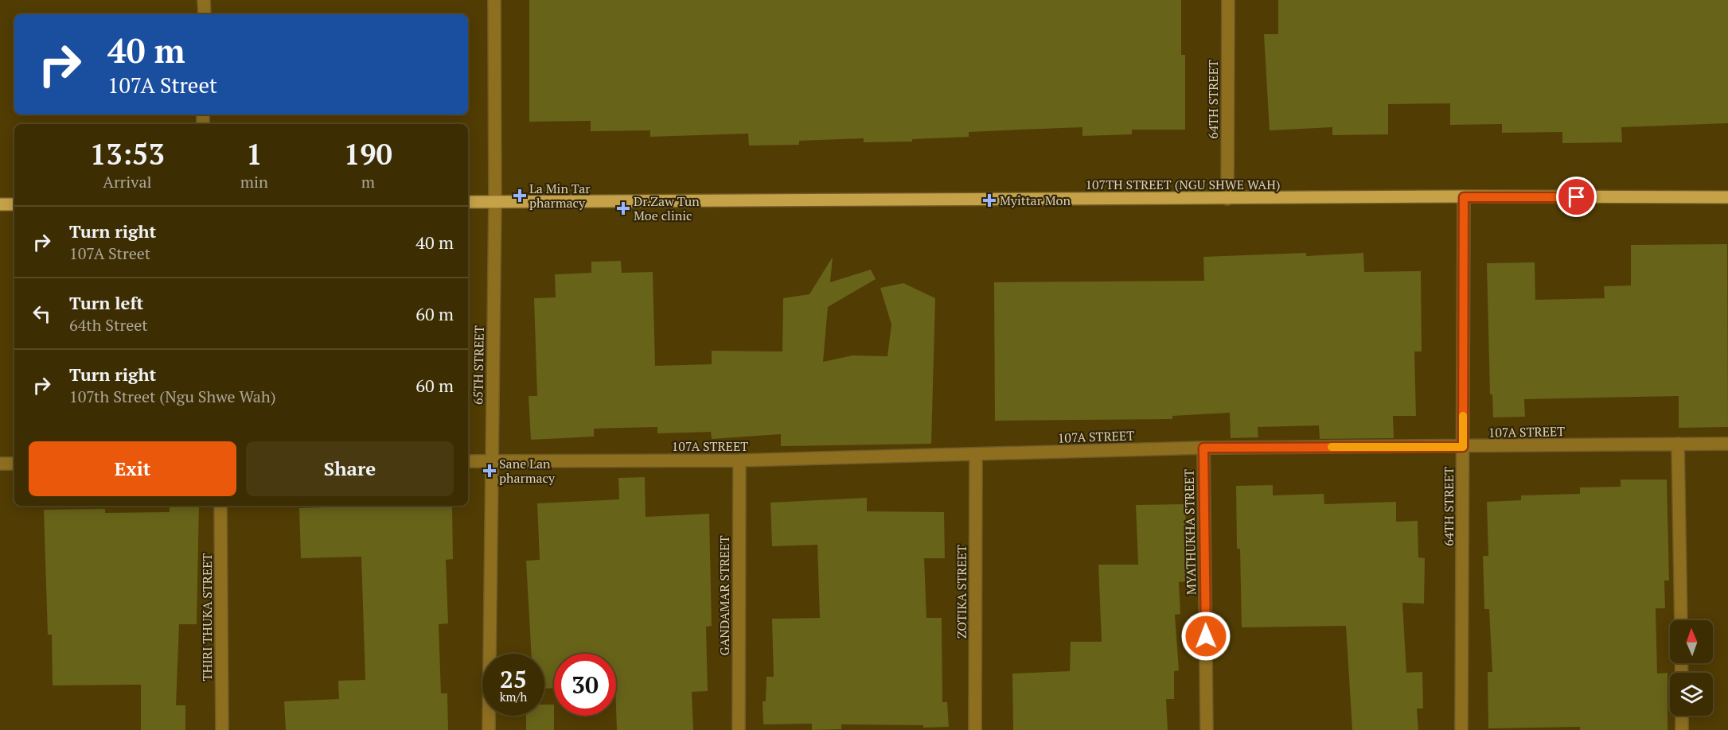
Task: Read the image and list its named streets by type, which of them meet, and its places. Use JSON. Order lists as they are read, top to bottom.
{
  "streets": {
    "main road": ["107TH STREET (NGU SHWE WAH)"],
    "street": [
      "64TH STREET",
      "65TH STREET",
      "107A STREET",
      "MYATHUKHA STREET",
      "ZOTIKA STREET",
      "GANDAMAR STREET",
      "THIRI THUKA STREET"
    ]
  },
  "crossings": [
    ["64TH STREET", "107TH STREET (NGU SHWE WAH)"],
    ["64TH STREET", "107A STREET"],
    ["107TH STREET (NGU SHWE WAH)", "65TH STREET"],
    ["65TH STREET", "107A STREET"],
    ["107A STREET", "MYATHUKHA STREET"],
    ["107A STREET", "ZOTIKA STREET"],
    ["107A STREET", "GANDAMAR STREET"]
  ],
  "places": {
    "health": [
      "La Min Tar pharmacy",
      "Myittar Mon",
      "Dr.Zaw Tun Moe clinic",
      "Sane Lan pharmacy"
    ]
  },
  "north": "top",
  "page": {
    "turn": ["40 m", "107A Street"],
    "eta": [
      "13:53",
      "Arrival",
      "1",
      "min",
      "190",
      "m"
    ],
    "list": [
      {
        "name": "Turn right",
        "note": "107A Street",
        "value": "40 m"
      },
      {
        "name": "Turn left",
        "note": "64th Street",
        "value": "60 m"
      },
      {
        "name": "Turn right",
        "note": "107th Street (Ngu Shwe Wah)",
        "value": "60 m"
      }
    ],
    "buttons": ["Exit", "Share"],
    "speed": "25 km/h",
    "limit": "30"
  }
}
